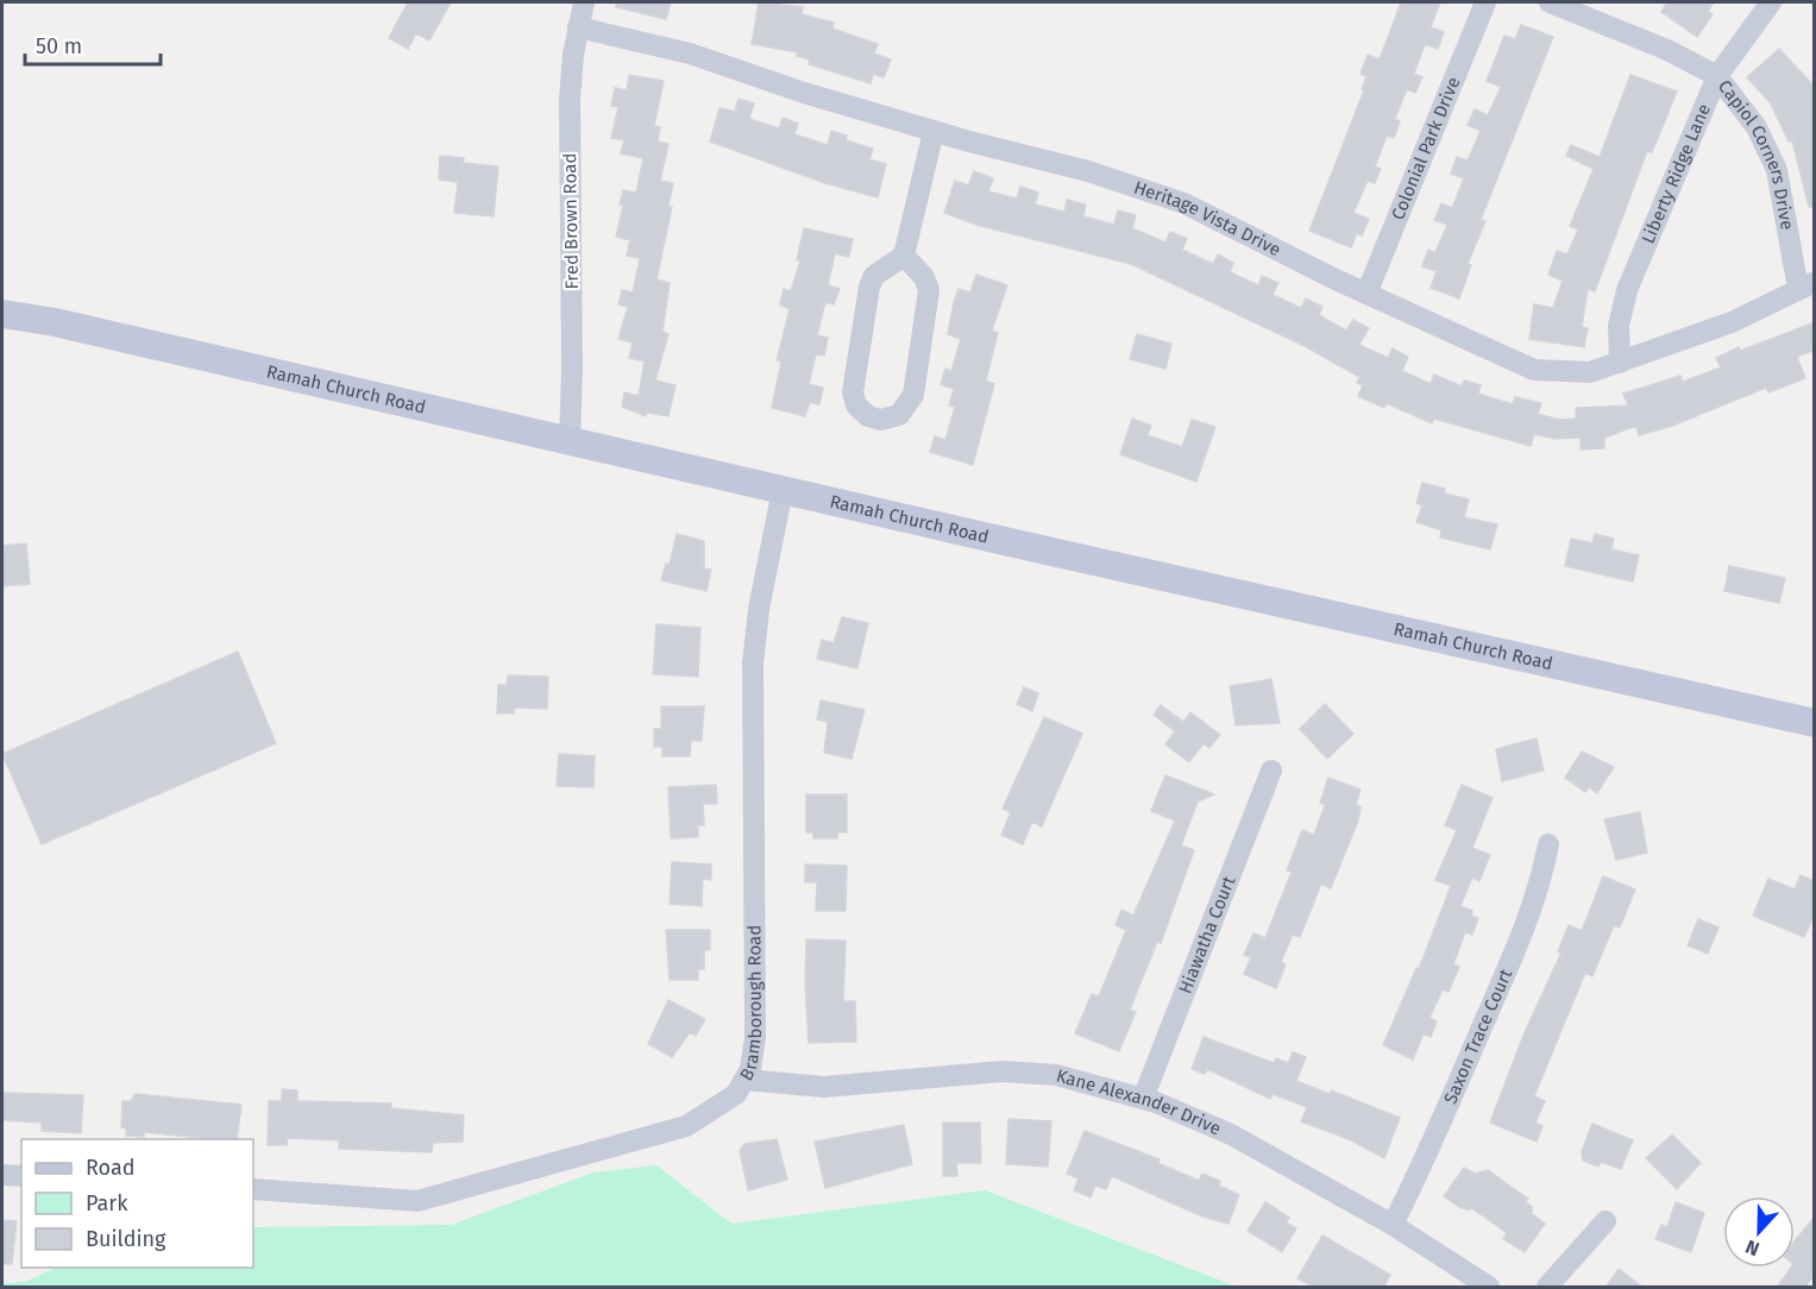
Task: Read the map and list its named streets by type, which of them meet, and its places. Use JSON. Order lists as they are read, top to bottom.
{
  "streets": {
    "main road": ["Ramah Church Road"],
    "street": [
      "Colonial Park Drive",
      "Capiol Corners Drive",
      "Liberty Ridge Lane",
      "Heritage Vista Drive",
      "Fred Brown Road",
      "Hiawatha Court",
      "Bramborough Road",
      "Saxon Trace Court",
      "Kane Alexander Drive"
    ]
  },
  "crossings": [
    ["Colonial Park Drive", "Heritage Vista Drive"],
    ["Capiol Corners Drive", "Liberty Ridge Lane"],
    ["Capiol Corners Drive", "Heritage Vista Drive"],
    ["Liberty Ridge Lane", "Heritage Vista Drive"],
    ["Heritage Vista Drive", "Fred Brown Road"],
    ["Fred Brown Road", "Ramah Church Road"],
    ["Ramah Church Road", "Bramborough Road"],
    ["Hiawatha Court", "Kane Alexander Drive"],
    ["Bramborough Road", "Kane Alexander Drive"],
    ["Saxon Trace Court", "Kane Alexander Drive"]
  ],
  "legend": ["Road", "Park", "Building"],
  "scale_bar": "50 m",
  "north": "bottom"
}
